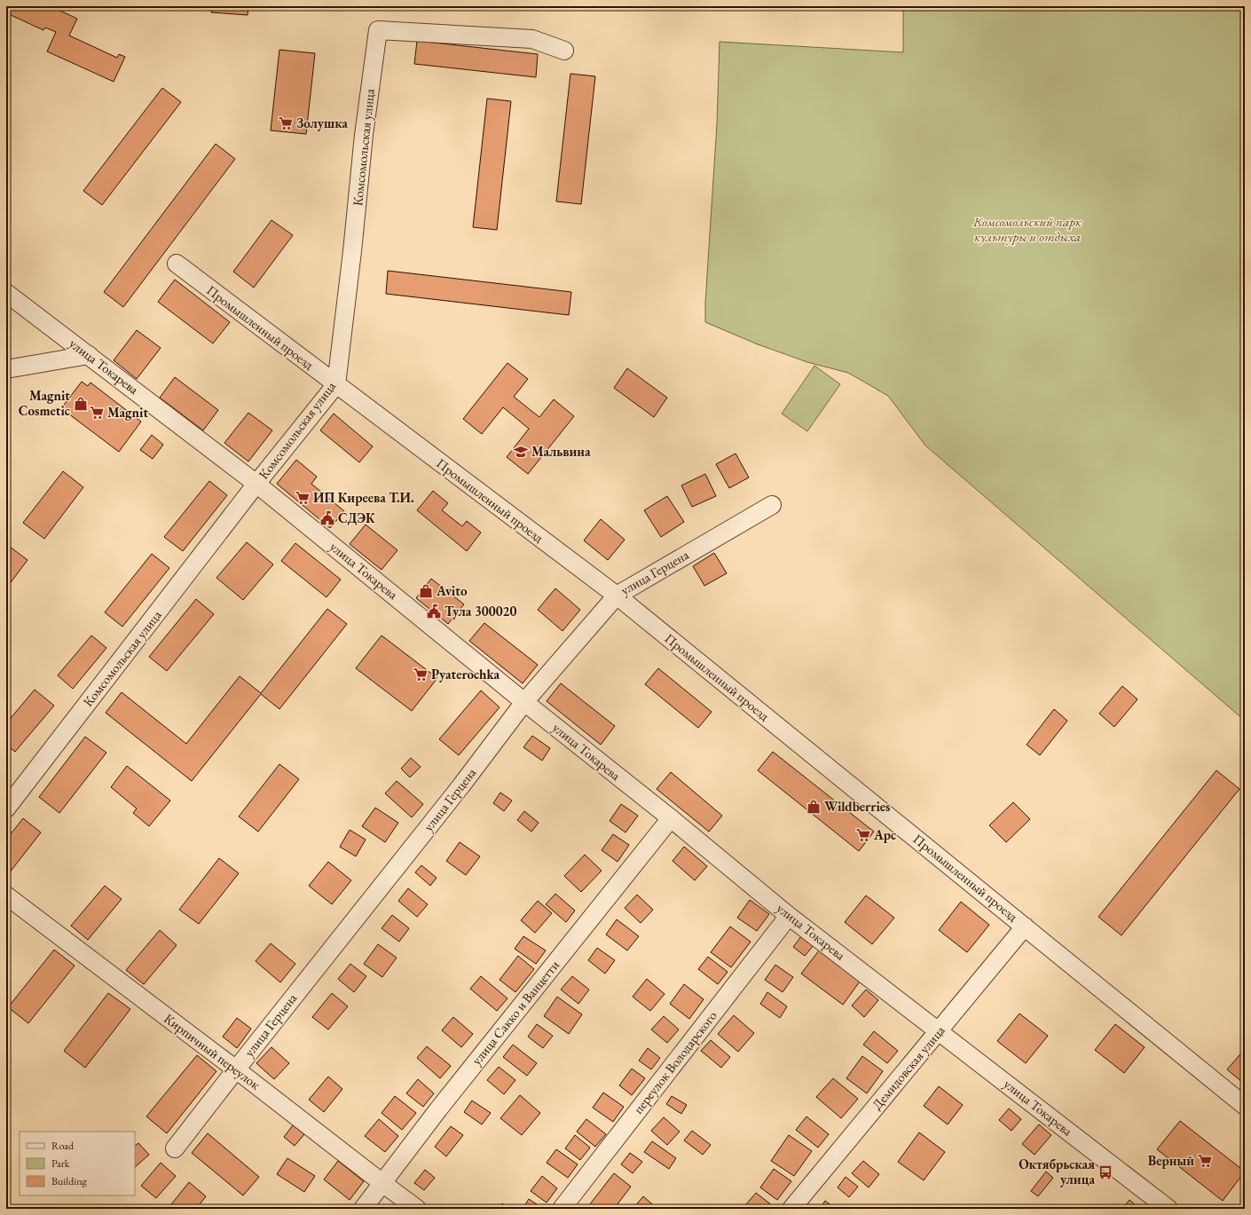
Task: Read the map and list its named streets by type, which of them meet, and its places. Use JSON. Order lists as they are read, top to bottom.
{
  "streets": {
    "street": [
      "Комсомольская улица",
      "Промышленный проезд",
      "улица Токарева",
      "улица Герцена",
      "улица Сакко и Ванцетти",
      "Кирпичный переулок",
      "переулок Володарского",
      "Демидовская улица"
    ]
  },
  "crossings": [
    ["Комсомольская улица", "Промышленный проезд"],
    ["Комсомольская улица", "улица Токарева"],
    ["Промышленный проезд", "улица Герцена"],
    ["Промышленный проезд", "Демидовская улица"],
    ["улица Токарева", "улица Герцена"],
    ["улица Токарева", "улица Сакко и Ванцетти"],
    ["улица Токарева", "переулок Володарского"],
    ["улица Токарева", "Демидовская улица"],
    ["улица Герцена", "Кирпичный переулок"],
    ["улица Сакко и Ванцетти", "Кирпичный переулок"]
  ],
  "parks": ["Комсомольский парк культуры и отдыха"],
  "places": {
    "supermarket": [
      "Золушка",
      "Magnit",
      "ИП Киреева Т.И.",
      "Pyaterochka",
      "Арс",
      "Верный"
    ],
    "shop": ["Magnit Cosmetic", "Avito", "Wildberries"],
    "school or university": ["Мальвина"],
    "public building": ["СДЭК", "Тула 300020"],
    "bus stop": ["Октябрьская улица"]
  },
  "legend": ["Road", "Park", "Building"]
}
